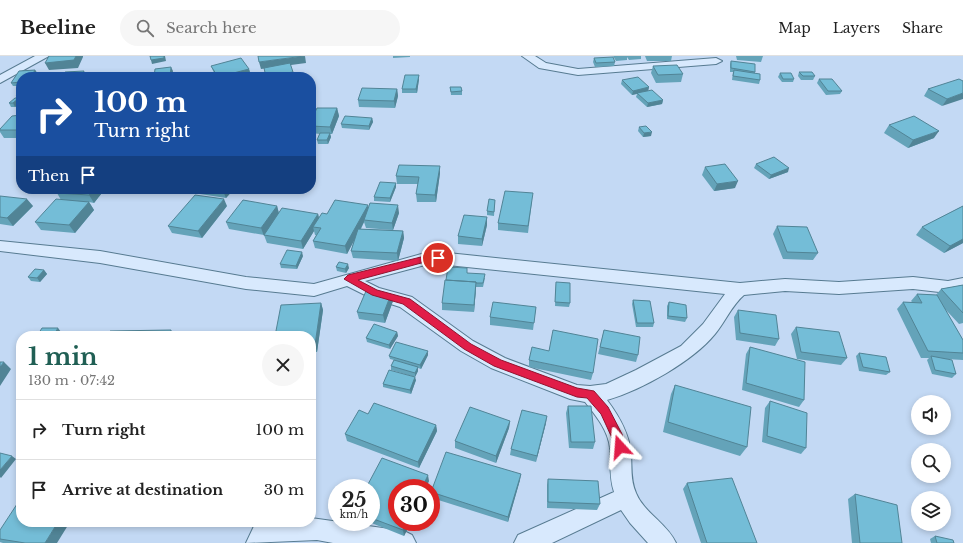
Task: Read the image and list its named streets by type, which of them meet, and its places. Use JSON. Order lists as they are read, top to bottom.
{
  "page": {
    "header": "Beeline",
    "search": "Search here",
    "nav": ["Map", "Layers", "Share"],
    "turn": ["100 m", "Turn right"],
    "then": "Then",
    "heading": ["1 min", "130 m · 07:42"],
    "list": [
      {
        "name": "Turn right",
        "value": "100 m"
      },
      {
        "name": "Arrive at destination",
        "value": "30 m"
      }
    ],
    "speed": "25 km/h",
    "limit": "30"
  }
}
